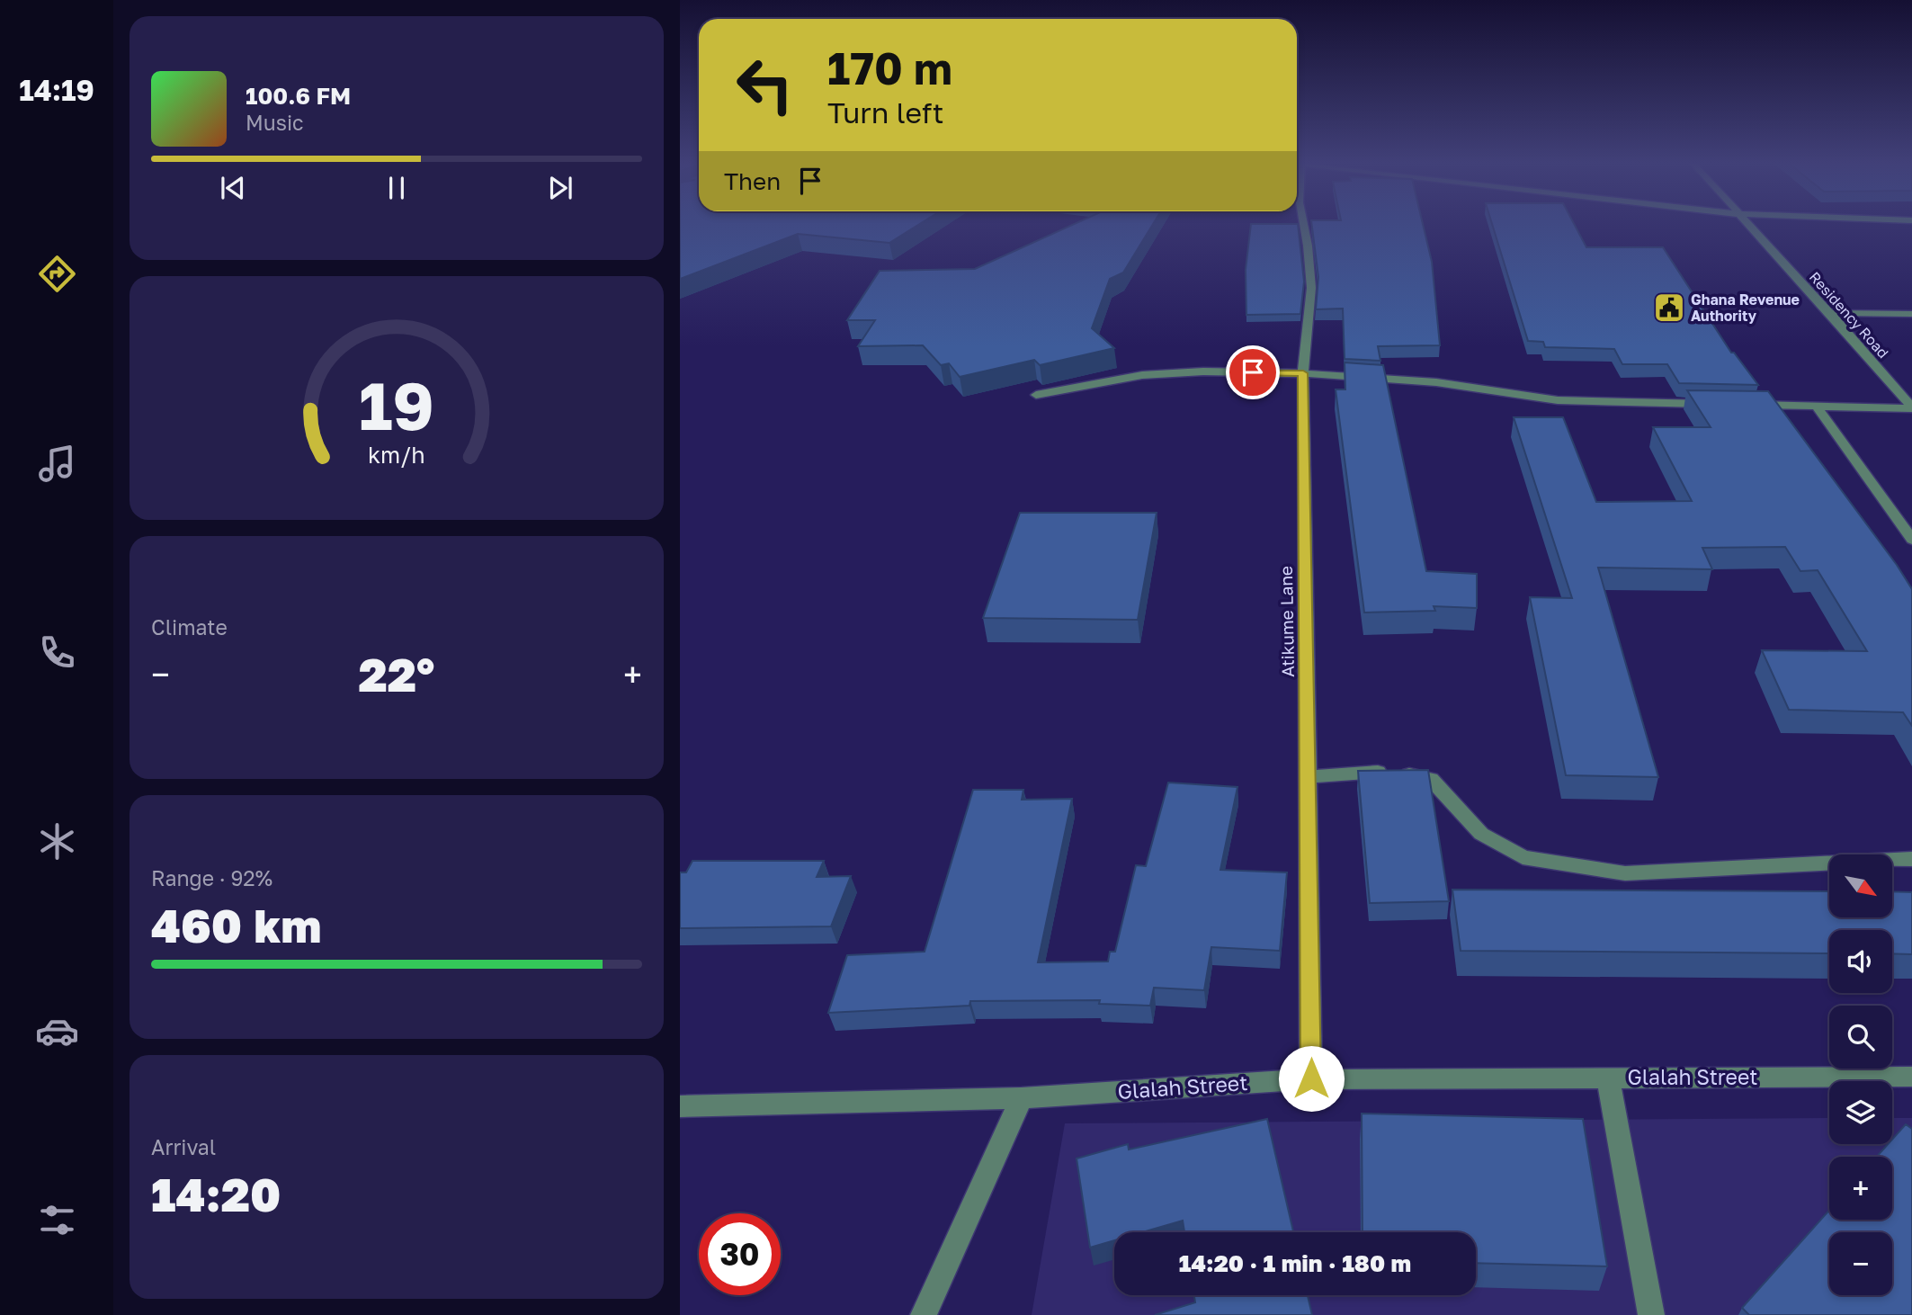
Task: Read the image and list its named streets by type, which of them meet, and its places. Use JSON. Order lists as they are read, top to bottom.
{
  "streets": {
    "street": ["Residency Road", "Atikume Lane", "Glalah Street"]
  },
  "crossings": [
    ["Atikume Lane", "Glalah Street"]
  ],
  "places": {
    "public building": ["Ghana Revenue Authority"]
  },
  "north": "bottom right",
  "page": {
    "tabs": "14:19",
    "turn": ["170 m", "Turn left"],
    "song": ["100.6 FM", "Music"],
    "then": "Then",
    "tile": [
      "Climate",
      ["Range · 92%", "460 km"],
      ["Arrival", "14:20"]
    ],
    "heat": ["−", "22°", "+"],
    "map_buttons": ["+", "−"],
    "limit": "30",
    "trip": "14:20 · 1 min · 180 m",
    "gauge": ["19", "km/h"]
  }
}
